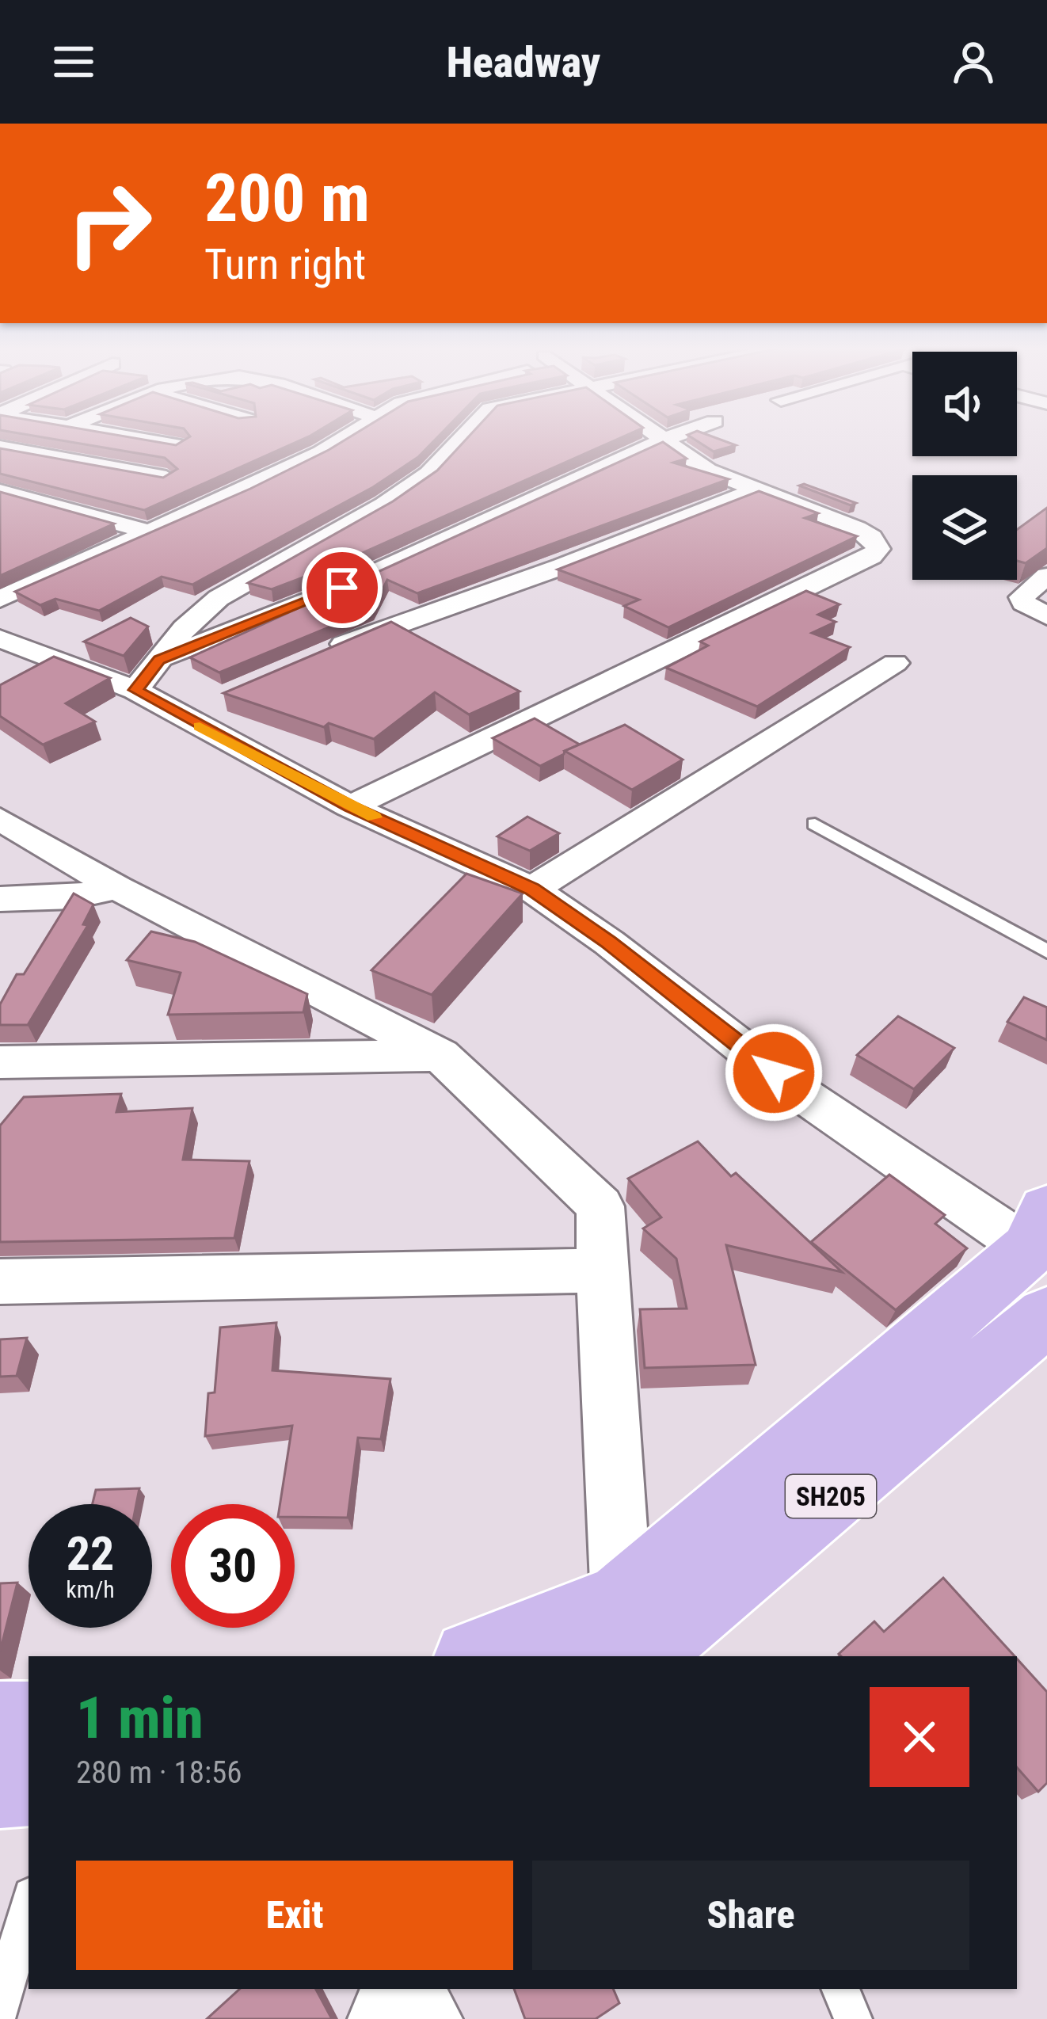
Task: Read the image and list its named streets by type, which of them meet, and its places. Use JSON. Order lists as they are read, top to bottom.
{
  "streets": {
    "main road": ["SH205"]
  },
  "page": {
    "header": "Headway",
    "turn": ["200 m", "Turn right"],
    "speed": "22 km/h",
    "limit": "30",
    "heading": ["1 min", "280 m · 18:56"],
    "buttons": ["Exit", "Share"]
  }
}
